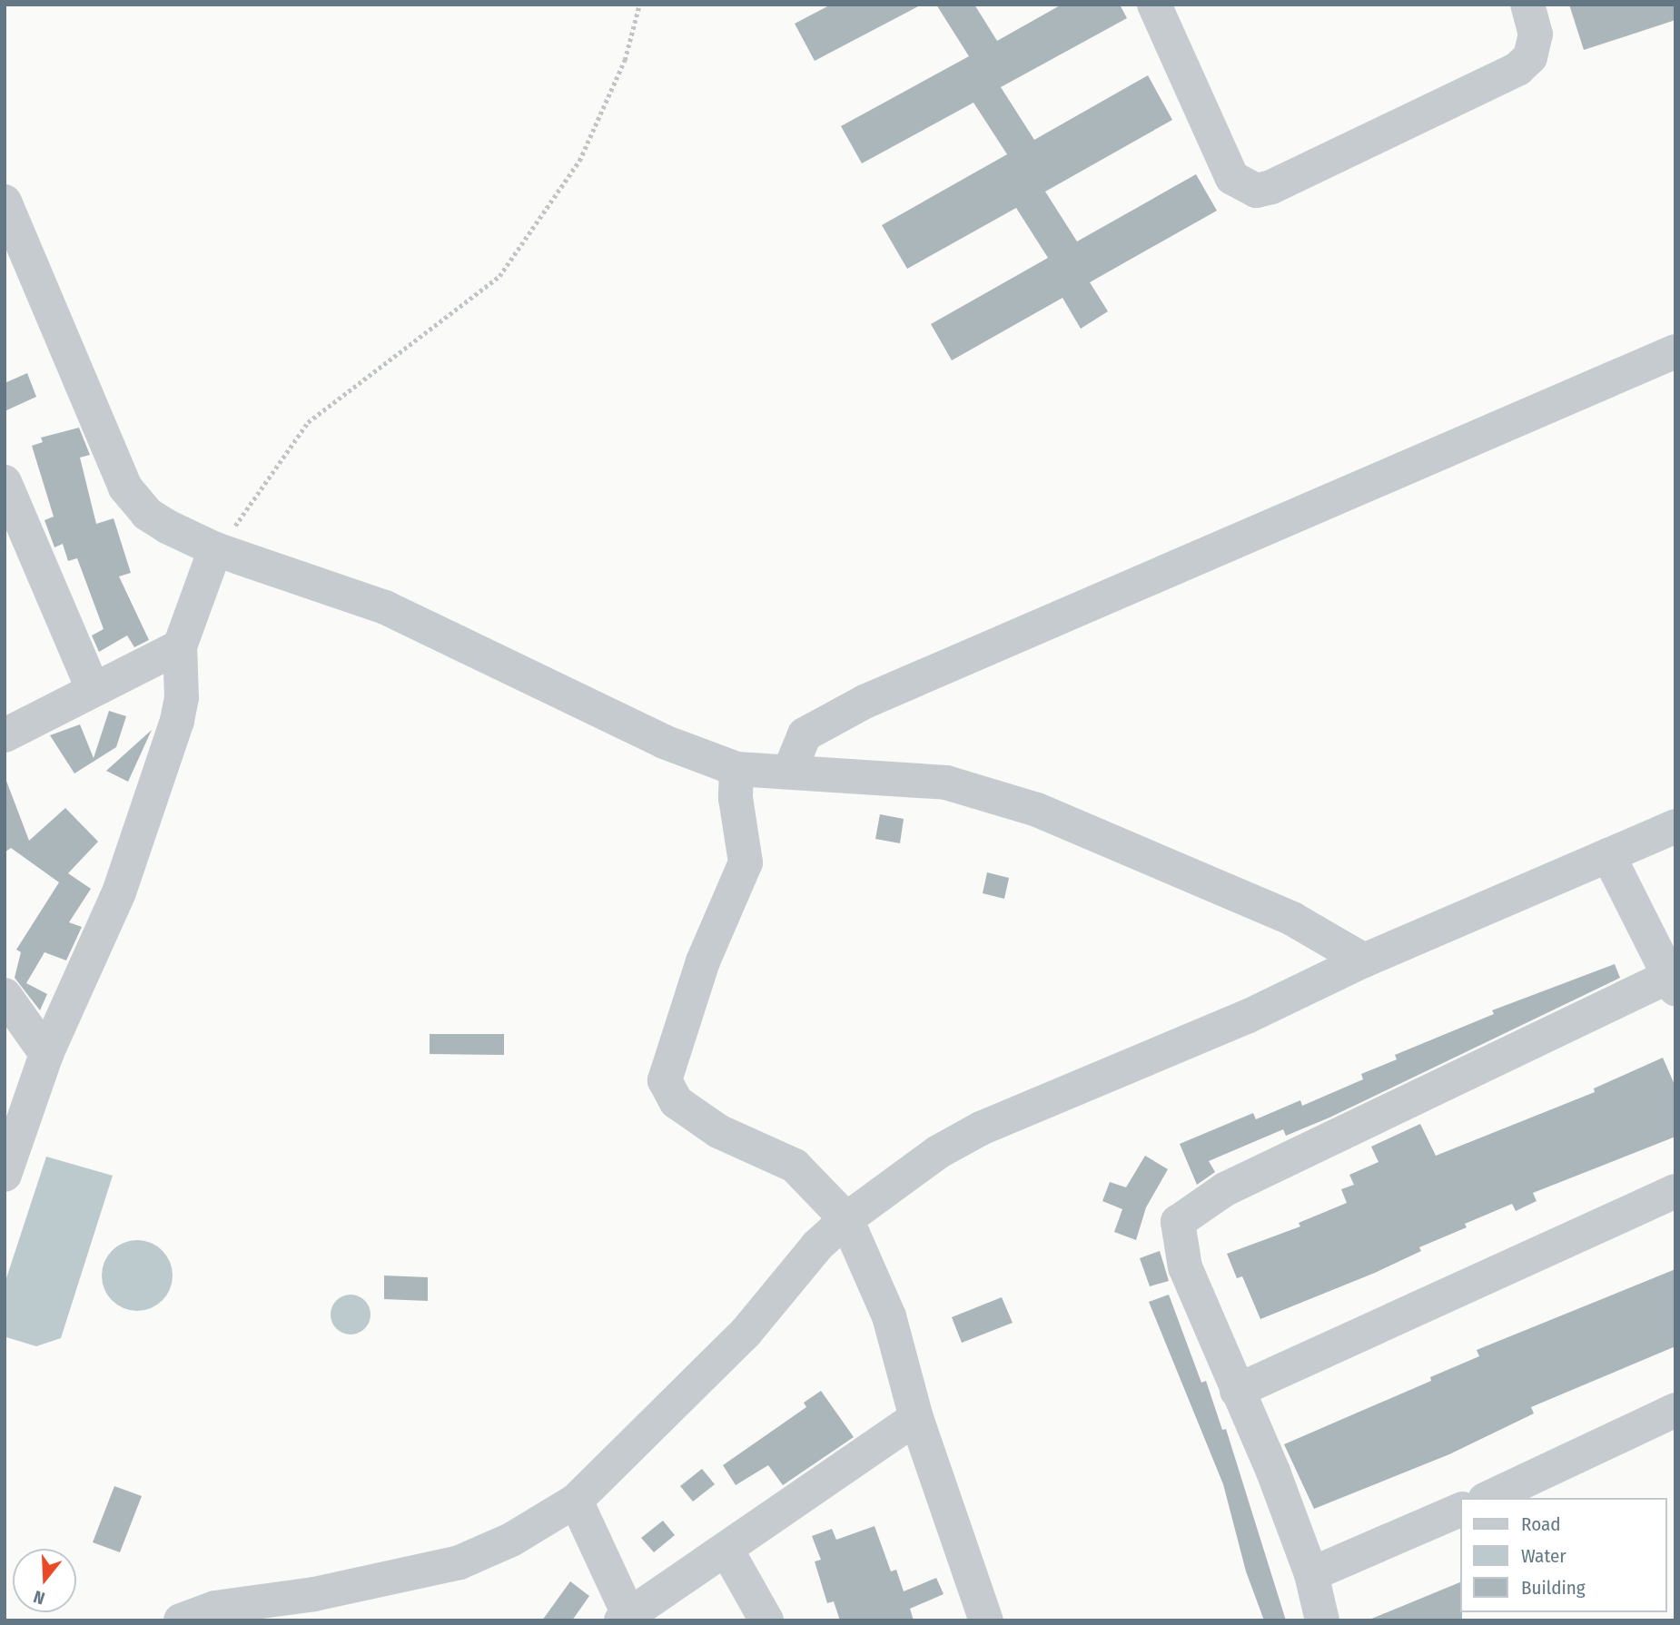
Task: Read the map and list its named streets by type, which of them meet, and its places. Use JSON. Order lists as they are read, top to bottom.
{
  "legend": ["Road", "Water", "Building"],
  "north": "bottom"
}
